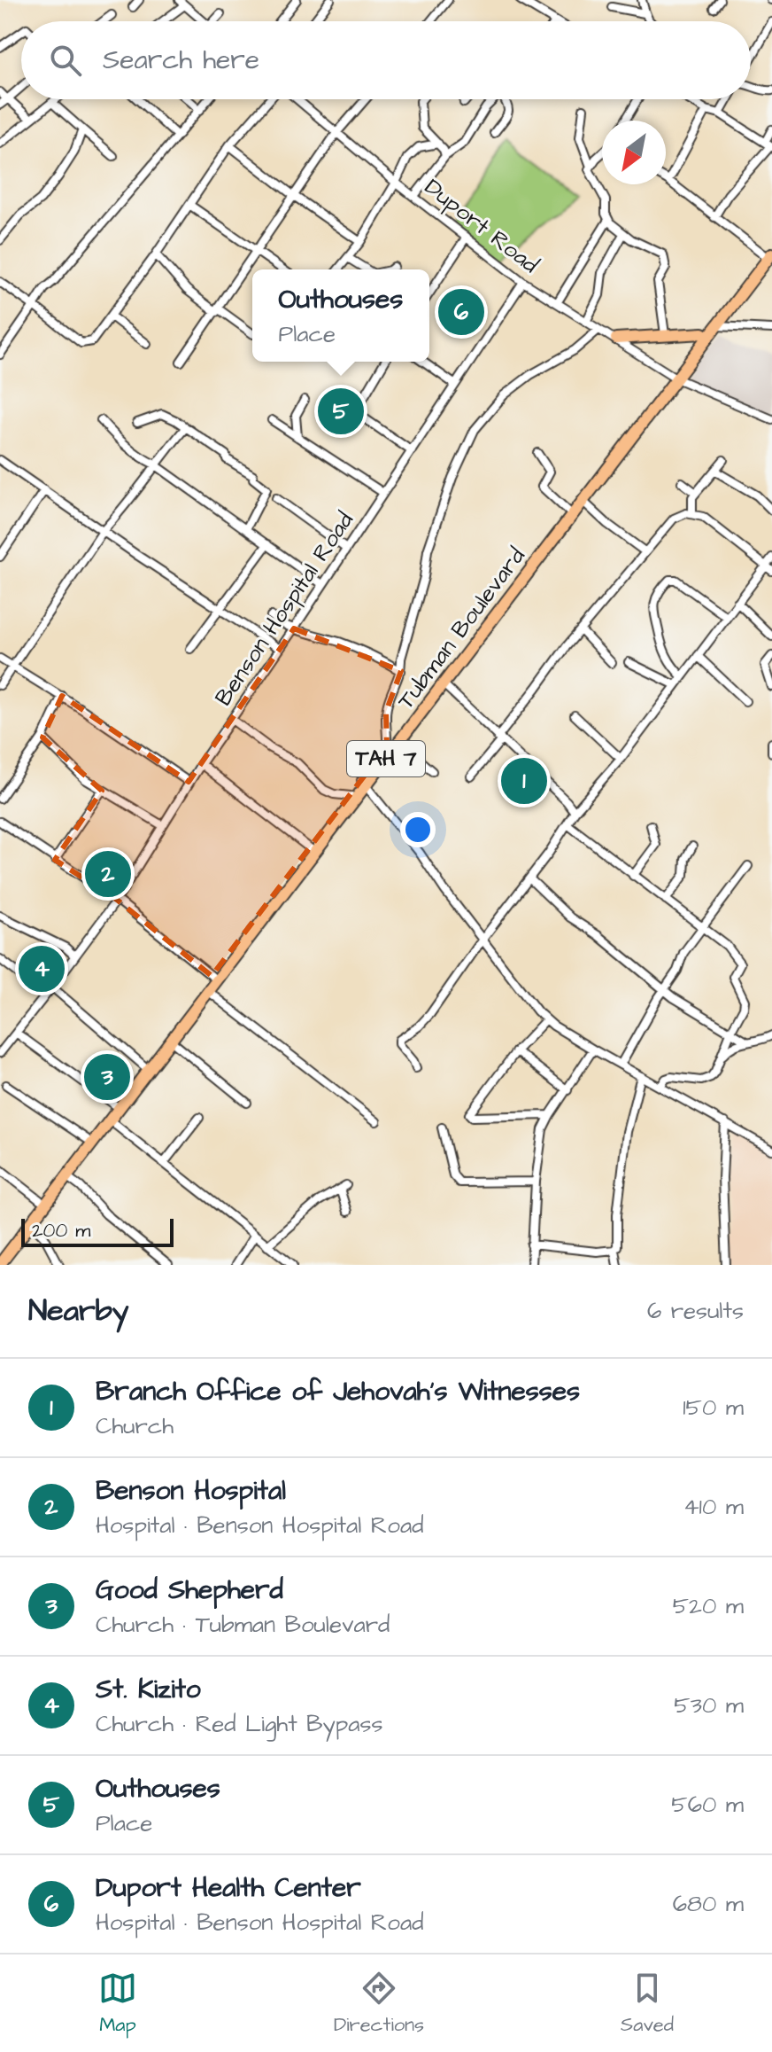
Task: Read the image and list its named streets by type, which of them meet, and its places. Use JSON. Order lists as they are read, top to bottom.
{
  "streets": {
    "highway": ["Tubman Boulevard", "TAH 7"],
    "street": ["Duport Road", "Benson Hospital Road"]
  },
  "crossings": [
    ["Duport Road", "Benson Hospital Road"],
    ["Duport Road", "Tubman Boulevard"]
  ],
  "scale_bar": "200 m",
  "north": "bottom left",
  "page": {
    "search": "Search here",
    "popup": ["Outhouses", "Place"],
    "pins": [
      "6",
      "5",
      "1",
      "2",
      "4",
      "3"
    ],
    "scale": "200 m",
    "heading": ["Nearby", "6 results"],
    "list": [
      {
        "mark": "1",
        "name": "Branch Office of Jehovah's Witnesses",
        "note": "Church",
        "value": "150 m"
      },
      {
        "mark": "2",
        "name": "Benson Hospital",
        "note": "Hospital · Benson Hospital Road",
        "value": "410 m"
      },
      {
        "mark": "3",
        "name": "Good Shepherd",
        "note": "Church · Tubman Boulevard",
        "value": "520 m"
      },
      {
        "mark": "4",
        "name": "St. Kizito",
        "note": "Church · Red Light Bypass",
        "value": "530 m"
      },
      {
        "mark": "5",
        "name": "Outhouses",
        "note": "Place",
        "value": "560 m"
      },
      {
        "mark": "6",
        "name": "Duport Health Center",
        "note": "Hospital · Benson Hospital Road",
        "value": "680 m"
      }
    ],
    "nav": ["Map", "Directions", "Saved"]
  }
}
